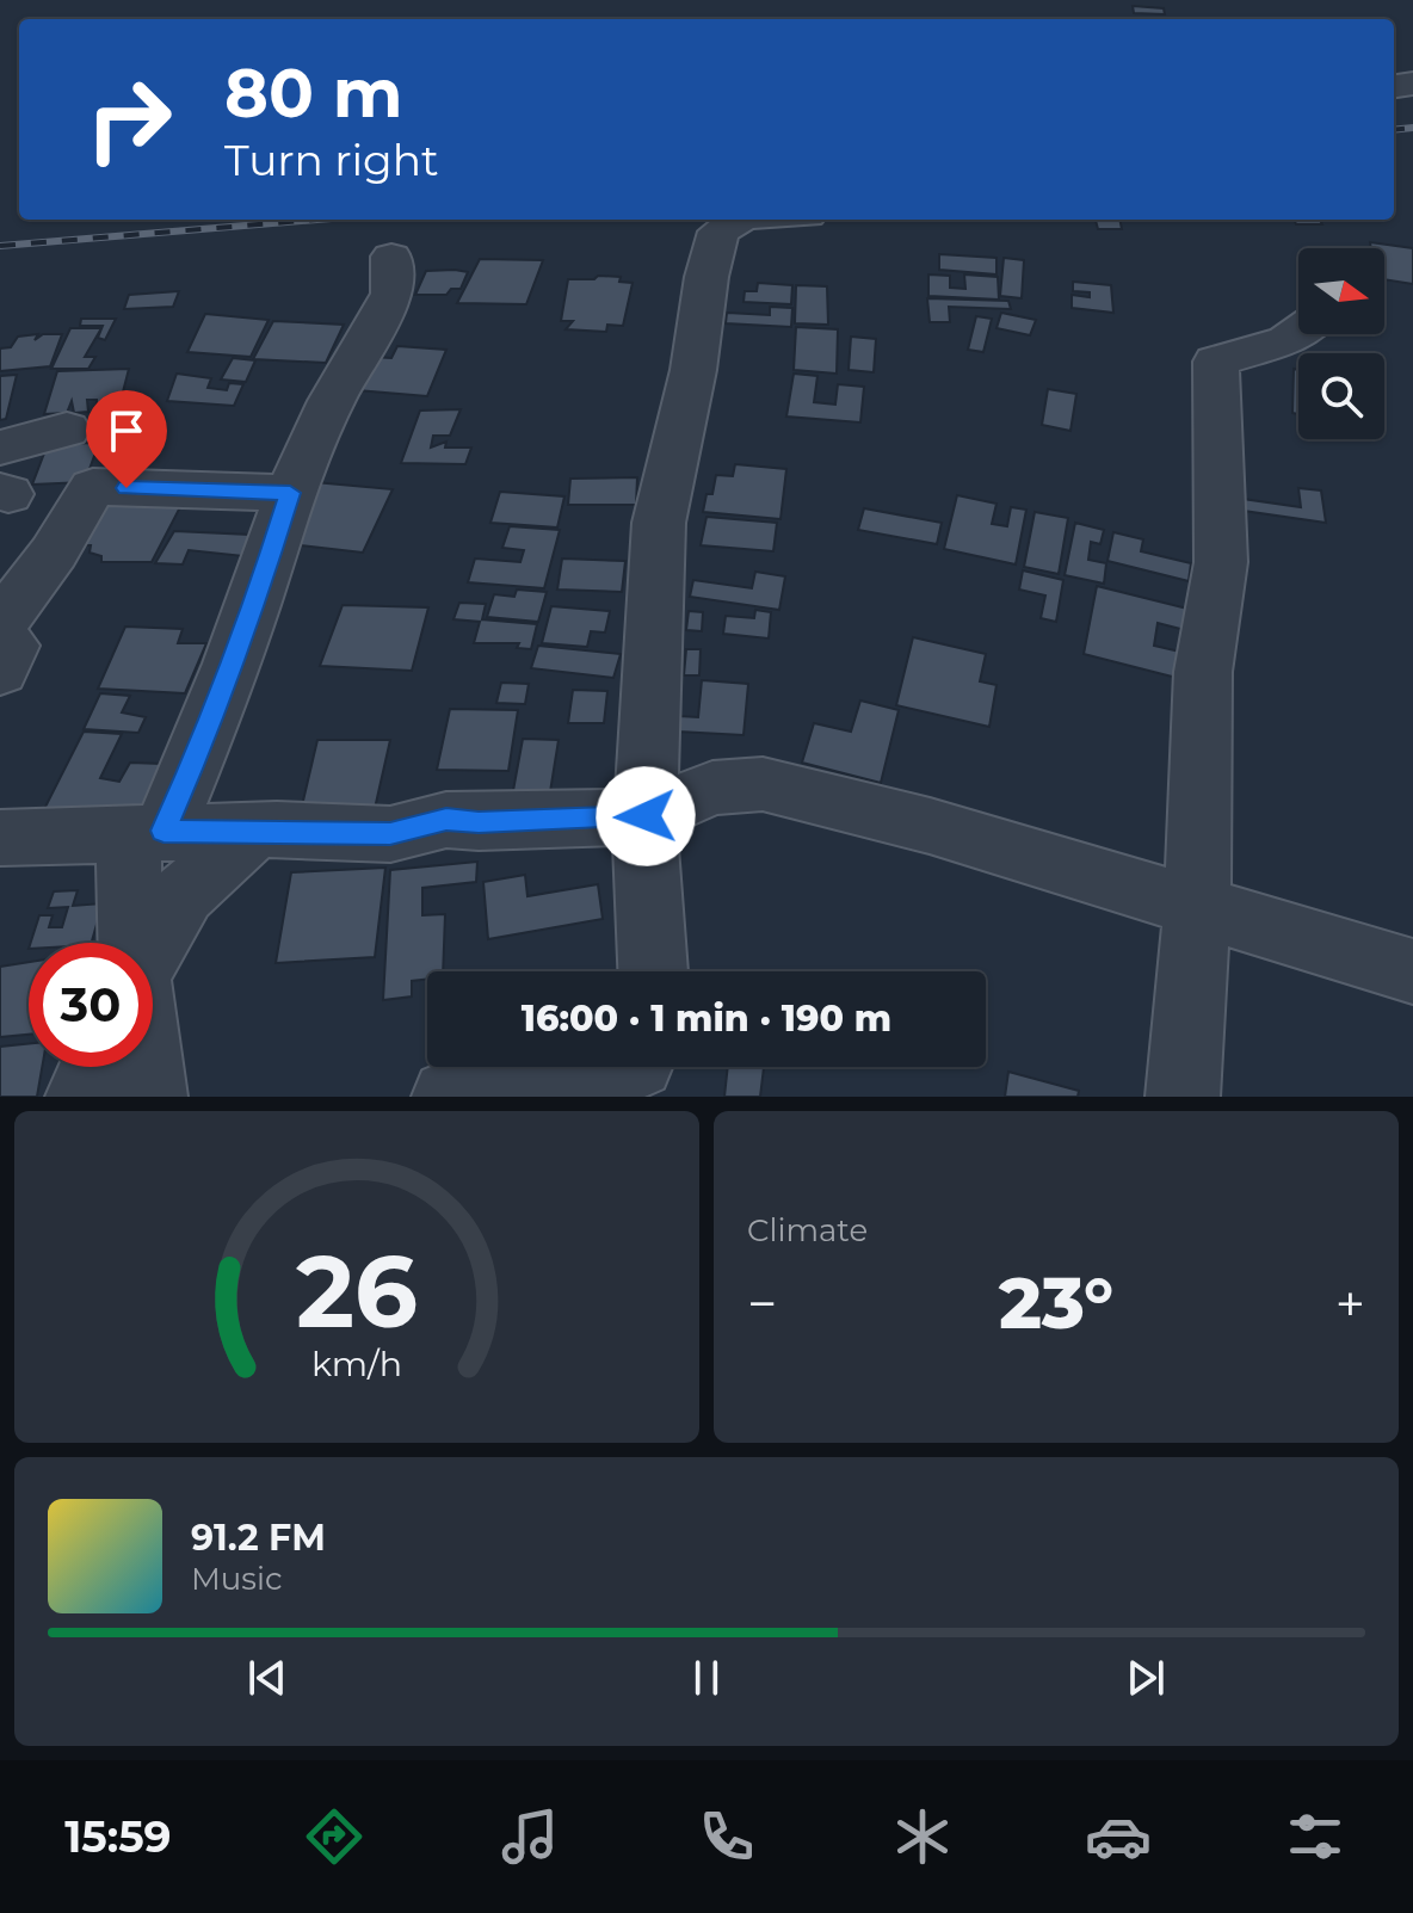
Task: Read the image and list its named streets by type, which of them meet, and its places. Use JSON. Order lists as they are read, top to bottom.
{
  "north": "right",
  "page": {
    "turn": ["80 m", "Turn right"],
    "limit": "30",
    "trip": "16:00 · 1 min · 190 m",
    "tile": "Climate",
    "heat": ["−", "23°", "+"],
    "song": ["91.2 FM", "Music"],
    "tabs": "15:59",
    "gauge": ["26", "km/h"]
  }
}
